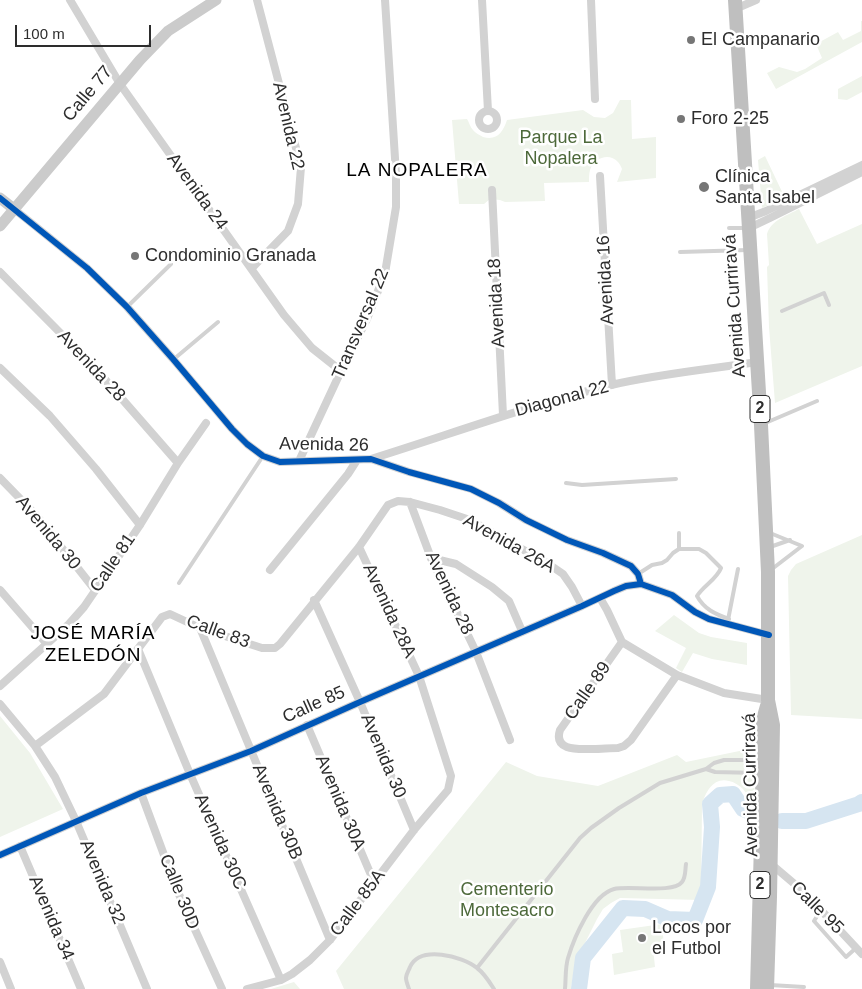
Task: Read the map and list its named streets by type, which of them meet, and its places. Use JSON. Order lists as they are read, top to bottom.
{
  "streets": {
    "highway": ["Avenida Curriravá", "2"],
    "street": [
      "Calle 77",
      "Avenida 22",
      "Avenida 24",
      "Avenida 16",
      "Avenida 18",
      "Transversal 22",
      "Avenida 28",
      "Diagonal 22",
      "Avenida 26",
      "Avenida 30",
      "Avenida 26A",
      "Calle 81",
      "Avenida 28A",
      "Calle 83",
      "Calle 89",
      "Calle 85",
      "Avenida 30A",
      "Avenida 30B",
      "Avenida 30C",
      "Avenida 32",
      "Calle 30D",
      "Calle 85A",
      "Calle 95",
      "Avenida 34"
    ]
  },
  "crossings": [
    ["Calle 77", "Avenida 24"],
    ["Calle 77", "Avenida 26"],
    ["Avenida 22", "Avenida 24"],
    ["Avenida 24", "Transversal 22"],
    ["Avenida 16", "Diagonal 22"],
    ["Avenida 18", "Diagonal 22"],
    ["Avenida Curriravá", "Diagonal 22"],
    ["Avenida Curriravá", "Calle 95"],
    ["Transversal 22", "Avenida 26"],
    ["Avenida 28", "Avenida 26A"],
    ["Avenida 28", "Calle 81"],
    ["Avenida 28", "Calle 85"],
    ["Diagonal 22", "Avenida 26"],
    ["Avenida 30", "Calle 81"],
    ["Avenida 30", "Calle 83"],
    ["Avenida 30", "Calle 85"],
    ["Avenida 30", "Calle 85A"],
    ["Avenida 26A", "Calle 83"],
    ["Avenida 26A", "Calle 85"],
    ["Avenida 28A", "Calle 83"],
    ["Avenida 28A", "Calle 85"],
    ["Avenida 28A", "Calle 85A"],
    ["Calle 83", "Avenida 30B"],
    ["Calle 83", "Avenida 30C"],
    ["Calle 83", "Avenida 32"],
    ["Calle 85", "Avenida 30A"],
    ["Calle 85", "Avenida 30B"],
    ["Calle 85", "Avenida 30C"],
    ["Calle 85", "Avenida 32"],
    ["Calle 85", "Calle 30D"],
    ["Calle 85", "Avenida 34"],
    ["Avenida 30A", "Calle 85A"],
    ["Avenida 30B", "Calle 85A"],
    ["Avenida 30C", "Calle 85A"]
  ],
  "districts": ["LA NOPALERA", "JOSÉ MARÍA ZELEDÓN"],
  "parks": ["Parque La Nopalera", "Cementerio Montesacro"],
  "places": [
    "El Campanario",
    "Foro 2-25",
    "Clínica Santa Isabel",
    "Condominio Granada",
    "Locos por el Futbol"
  ],
  "scale_bar": "100 m"
}
